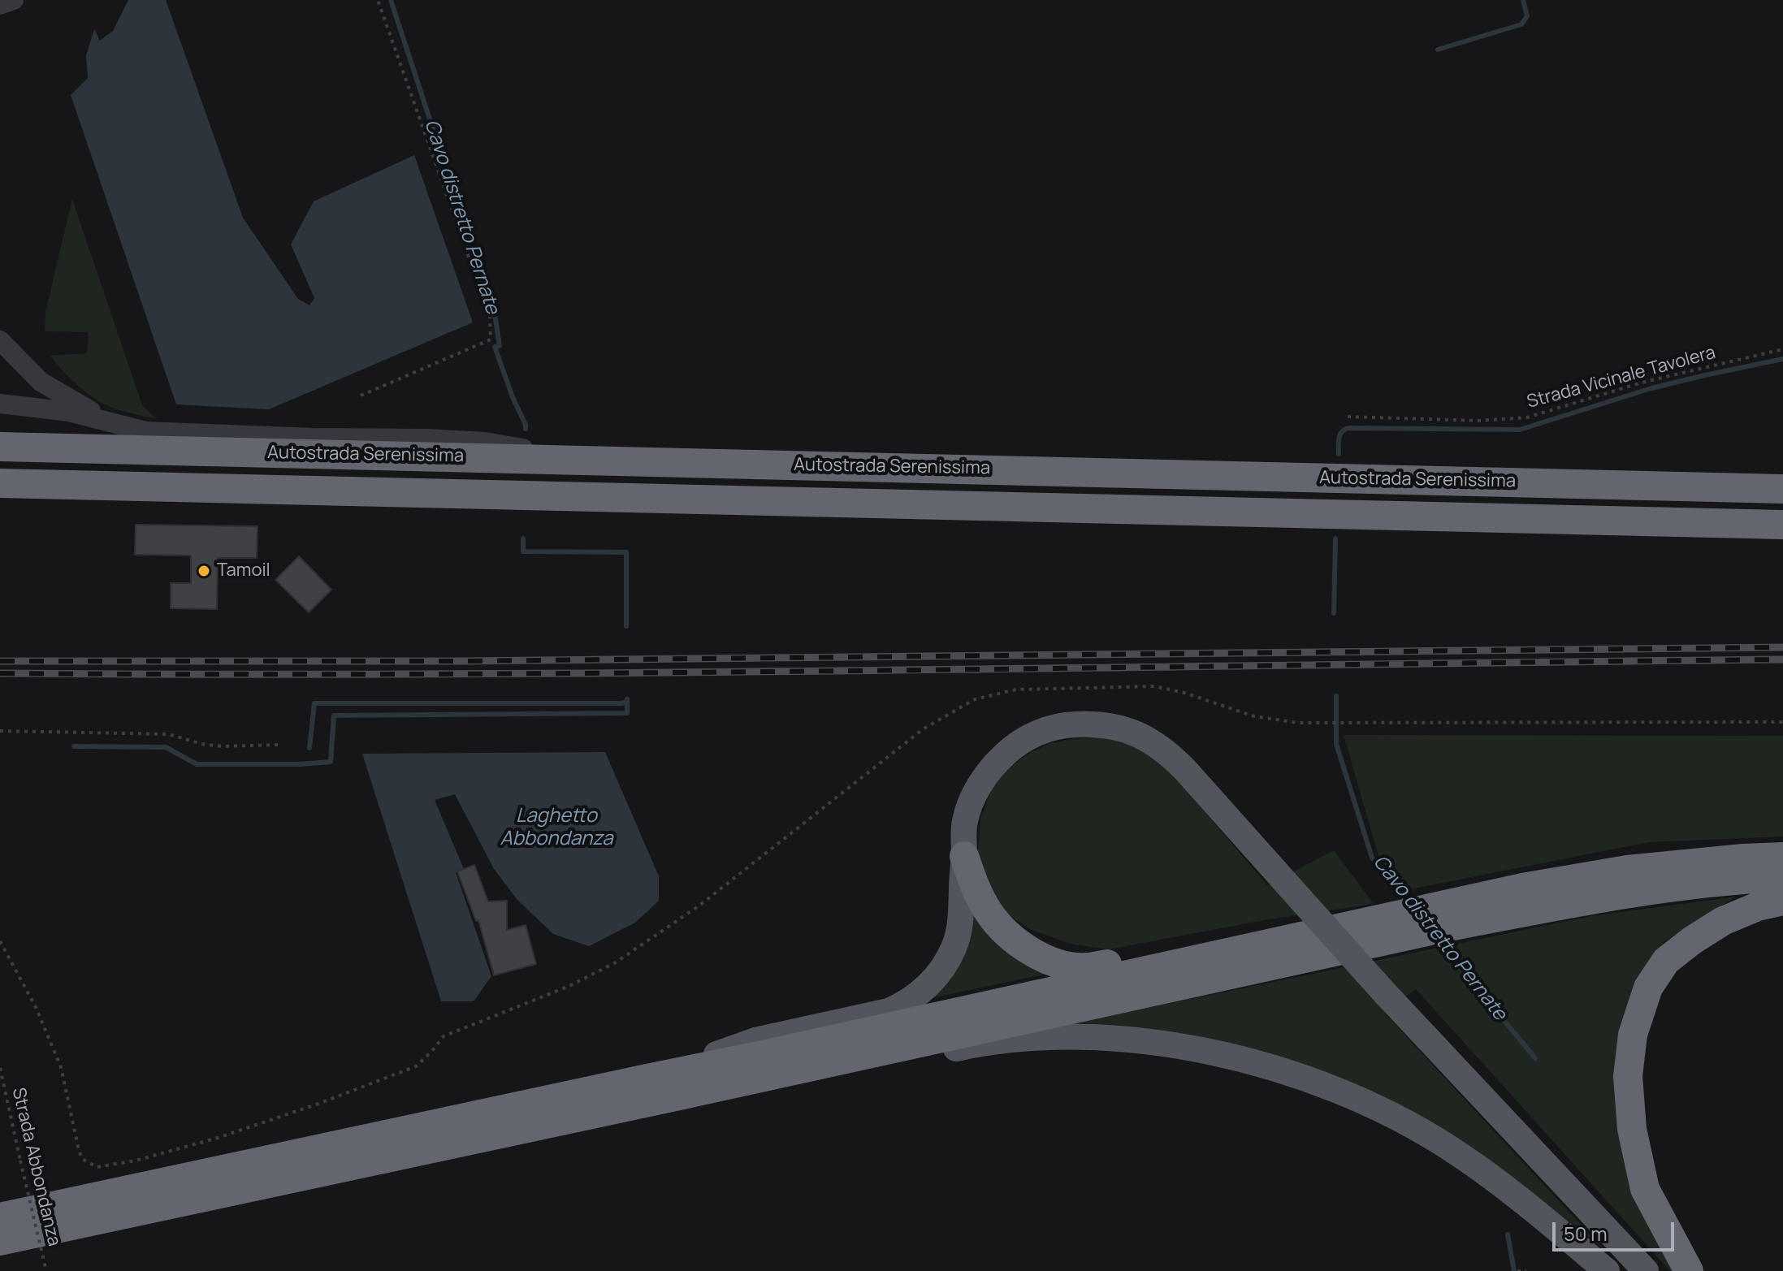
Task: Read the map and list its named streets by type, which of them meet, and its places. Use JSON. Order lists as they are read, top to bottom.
{
  "streets": {
    "highway": ["Autostrada Serenissima"],
    "path": ["Strada Vicinale Tavolera", "Strada Abbondanza"]
  },
  "water": ["Cavo distretto Pernate", "Laghetto Abbondanza"],
  "places": ["Tamoil"],
  "scale_bar": "50 m"
}
